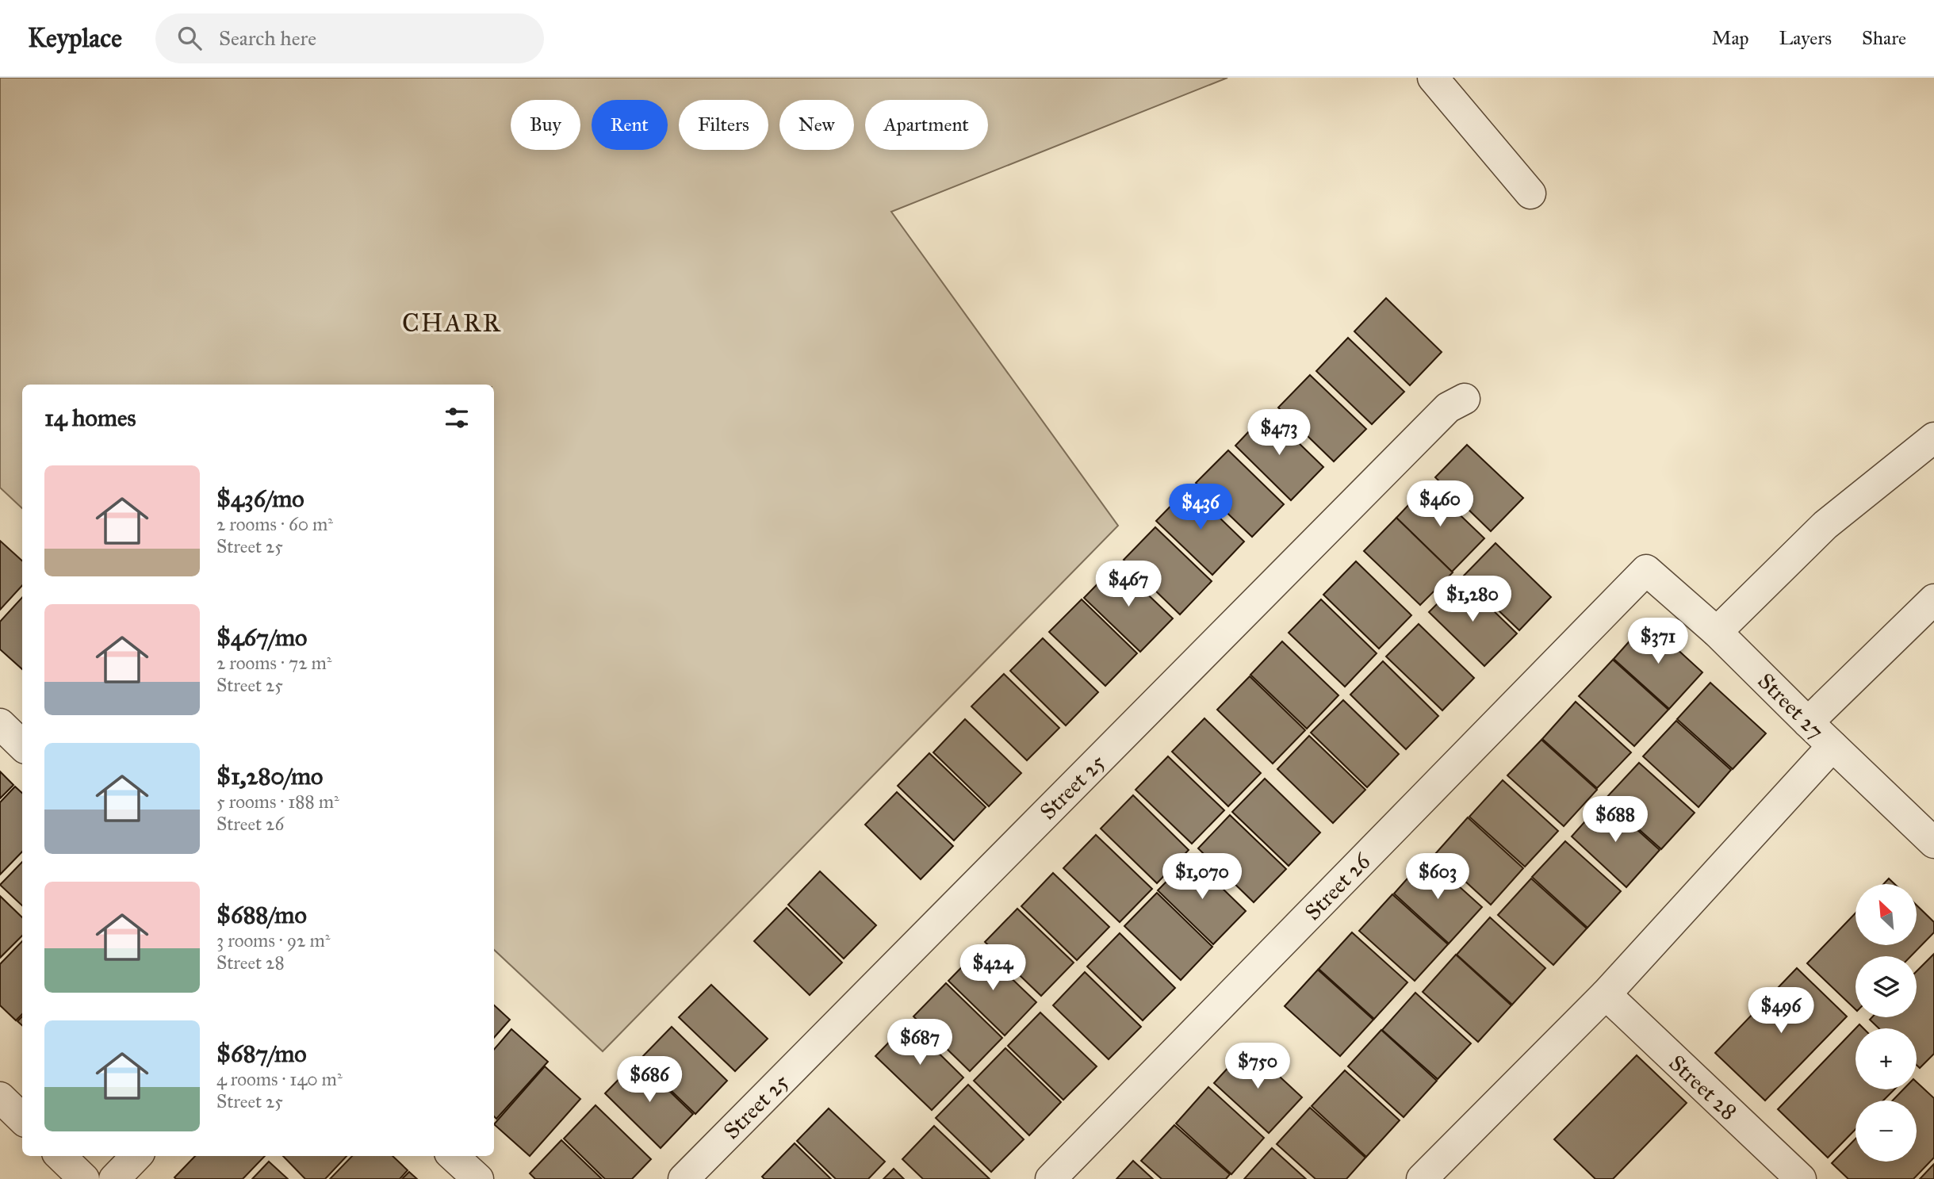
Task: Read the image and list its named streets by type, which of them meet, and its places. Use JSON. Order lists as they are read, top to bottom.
{
  "streets": {
    "street": [
      "Street 27",
      "Street 25",
      "Street 26",
      "Street 28"
    ]
  },
  "crossings": [
    ["Street 27", "Street 26"]
  ],
  "districts": ["CHARR"],
  "north": "top left",
  "page": {
    "header": "Keyplace",
    "search": "Search here",
    "nav": ["Map", "Layers", "Share"],
    "chip": [
      "Buy",
      "Rent",
      "Filters",
      "New",
      "Apartment"
    ],
    "heading": "14 homes",
    "price": [
      "$473",
      "$460",
      "$436",
      "$467",
      "$1,280",
      "$371",
      "$688",
      "$1,070",
      "$603",
      "$424",
      "$496",
      "$687",
      "$750",
      "$686"
    ],
    "list": [
      {
        "name": "$436/mo",
        "note": "2 rooms · 60 m² · Street 25"
      },
      {
        "name": "$467/mo",
        "note": "2 rooms · 72 m² · Street 25"
      },
      {
        "name": "$1,280/mo",
        "note": "5 rooms · 188 m² · Street 26"
      },
      {
        "name": "$688/mo",
        "note": "3 rooms · 92 m² · Street 28"
      },
      {
        "name": "$687/mo",
        "note": "4 rooms · 140 m² · Street 25"
      }
    ],
    "map_buttons": ["+", "−"]
  }
}
